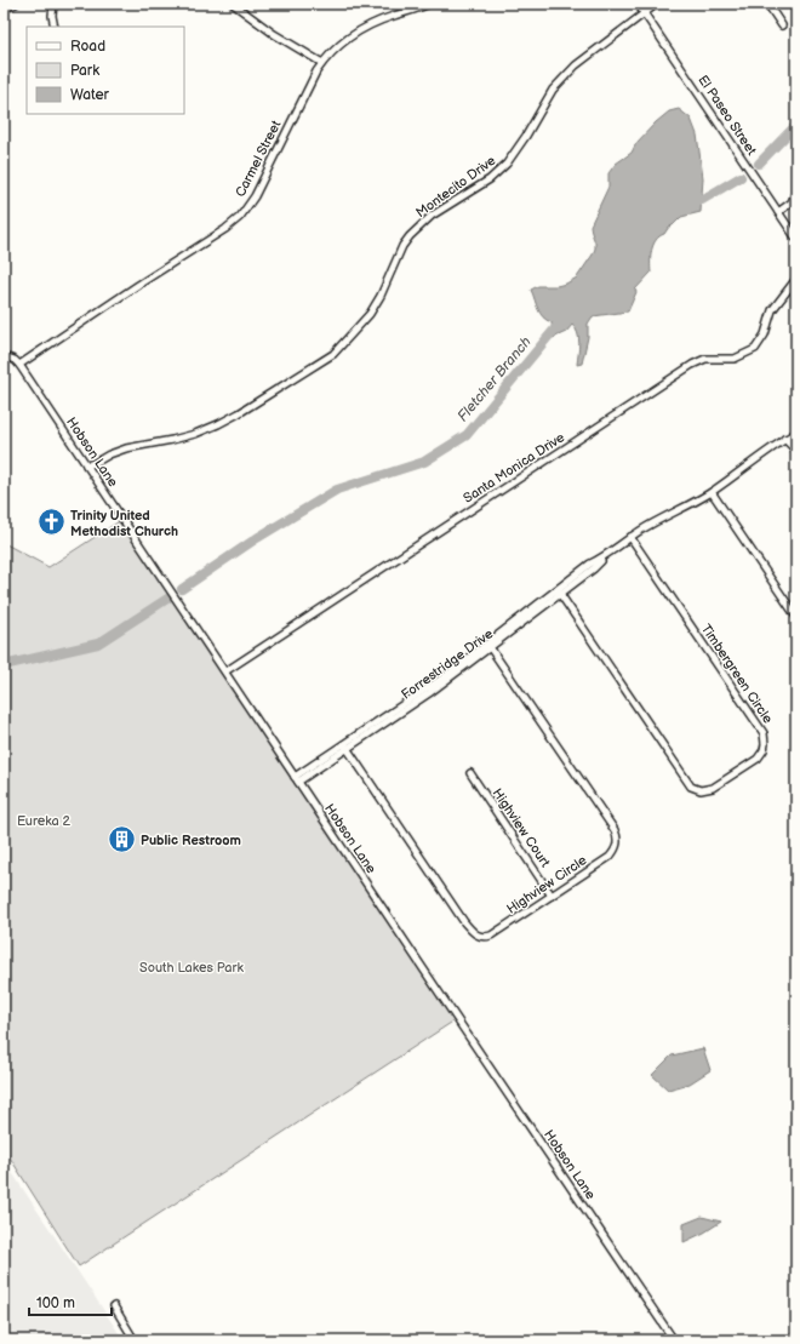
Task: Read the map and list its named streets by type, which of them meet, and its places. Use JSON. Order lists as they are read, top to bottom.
{
  "streets": {
    "street": [
      "El Paseo Street",
      "Carmel Street",
      "Montecito Drive",
      "Hobson Lane",
      "Santa Monica Drive",
      "Forrestridge Drive",
      "Timbergreen Circle",
      "Highview Court",
      "Highview Circle"
    ]
  },
  "crossings": [
    ["El Paseo Street", "Montecito Drive"],
    ["Carmel Street", "Hobson Lane"],
    ["Montecito Drive", "Hobson Lane"],
    ["Hobson Lane", "Santa Monica Drive"],
    ["Hobson Lane", "Forrestridge Drive"],
    ["Forrestridge Drive", "Timbergreen Circle"],
    ["Forrestridge Drive", "Highview Circle"],
    ["Highview Court", "Highview Circle"]
  ],
  "water": ["Fletcher Branch"],
  "parks": ["Eureka 2", "South Lakes Park"],
  "places": {
    "church": ["Trinity United Methodist Church"],
    "building": ["Public Restroom"]
  },
  "legend": ["Road", "Park", "Water"],
  "scale_bar": "100 m"
}
